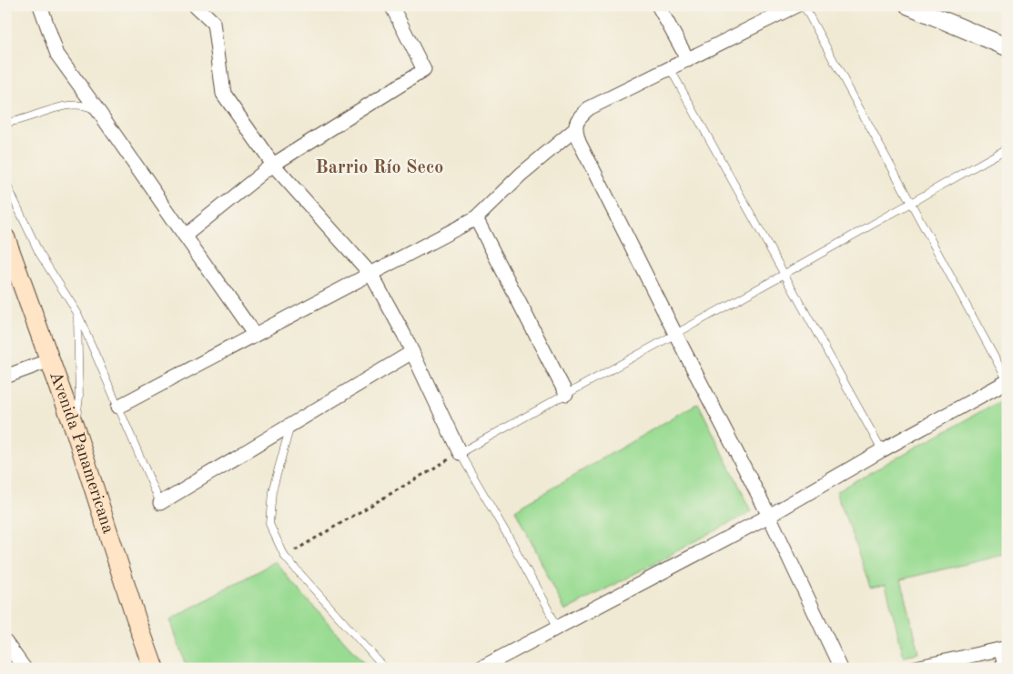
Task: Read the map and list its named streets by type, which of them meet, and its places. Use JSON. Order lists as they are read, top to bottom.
{
  "streets": {
    "main road": ["Avenida Panamericana"]
  },
  "districts": ["Barrio Río Seco"]
}
